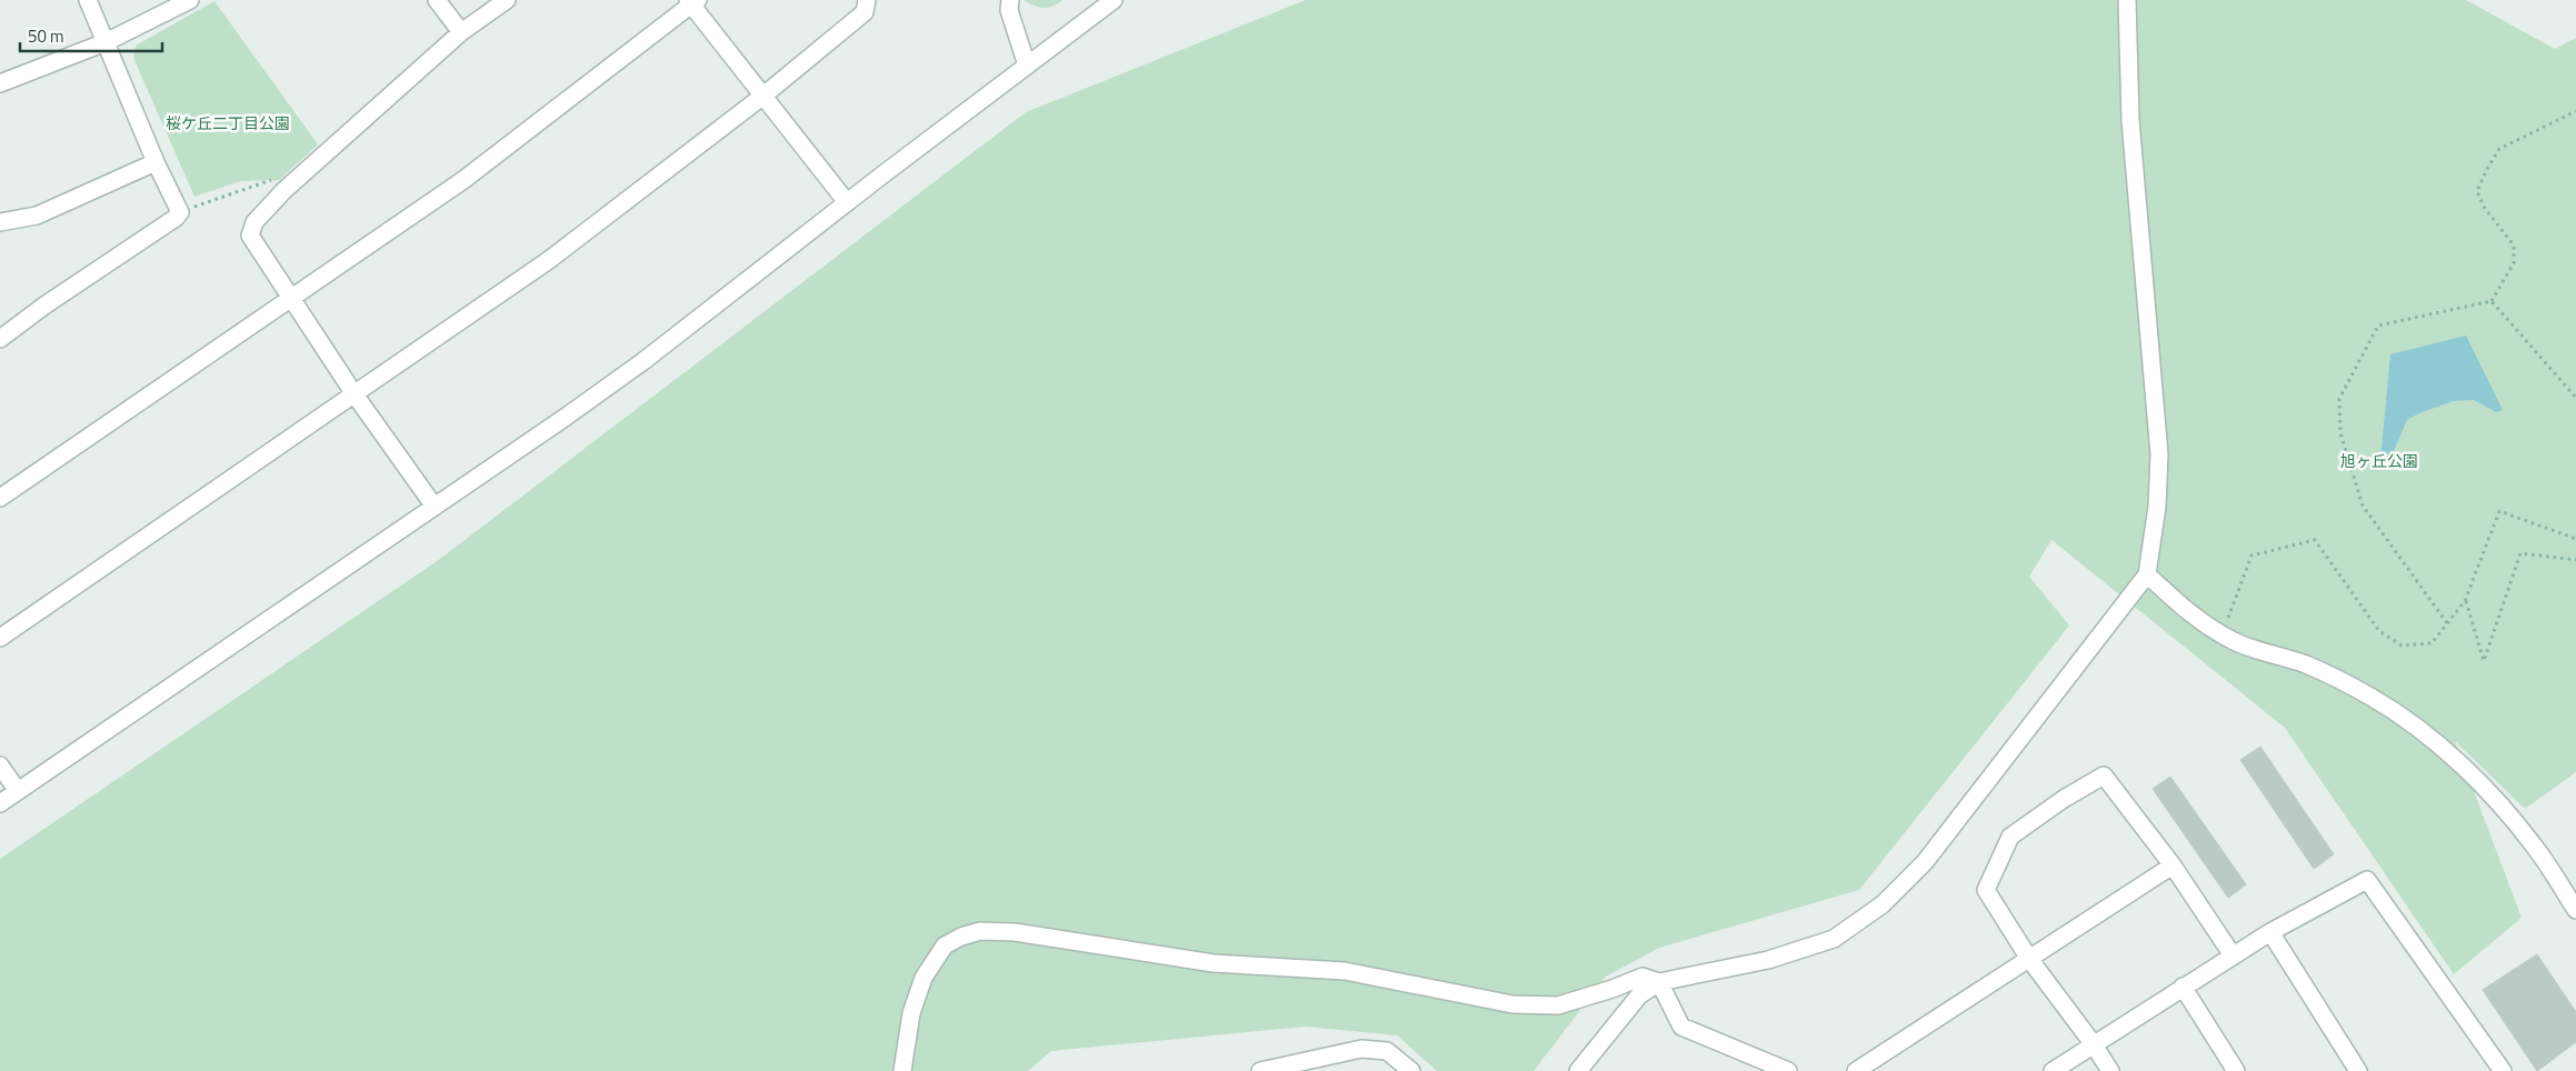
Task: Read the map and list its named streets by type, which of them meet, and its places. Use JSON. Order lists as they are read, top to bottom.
{
  "parks": ["桜ケ丘二丁目公園", "旭ヶ丘公園"],
  "scale_bar": "50 m"
}
